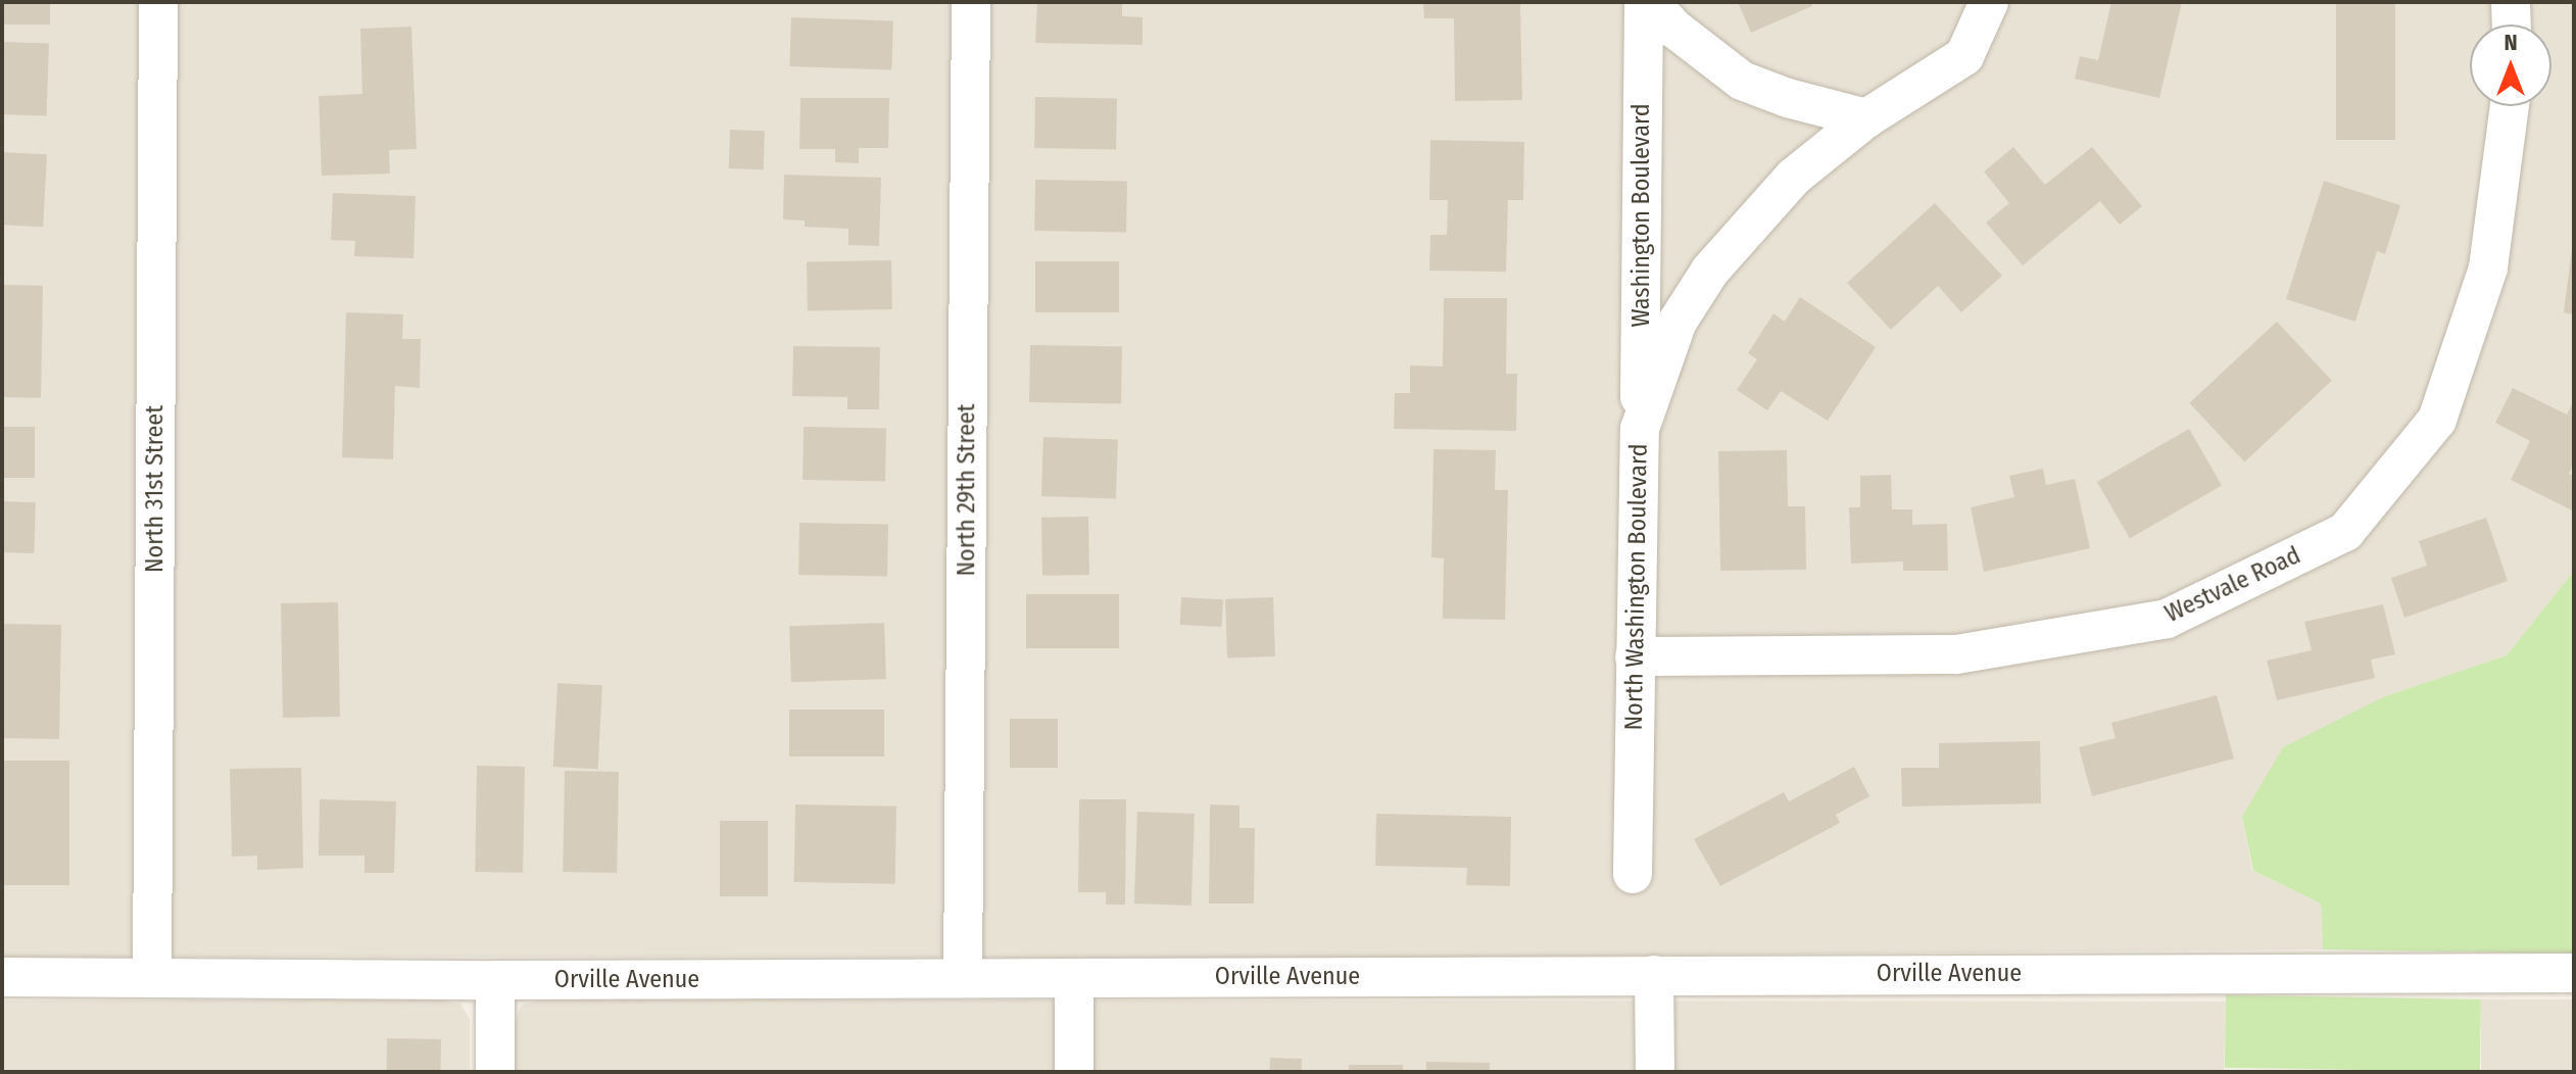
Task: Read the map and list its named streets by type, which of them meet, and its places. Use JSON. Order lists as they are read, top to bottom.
{
  "streets": {
    "street": [
      "Washington Boulevard",
      "North 31st Street",
      "North 29th Street",
      "Westvale Road",
      "North Washington Boulevard",
      "Orville Avenue"
    ]
  },
  "crossings": [
    ["Washington Boulevard", "North Washington Boulevard"],
    ["North 31st Street", "Orville Avenue"],
    ["North 29th Street", "Orville Avenue"],
    ["Westvale Road", "North Washington Boulevard"]
  ],
  "north": "top"
}
